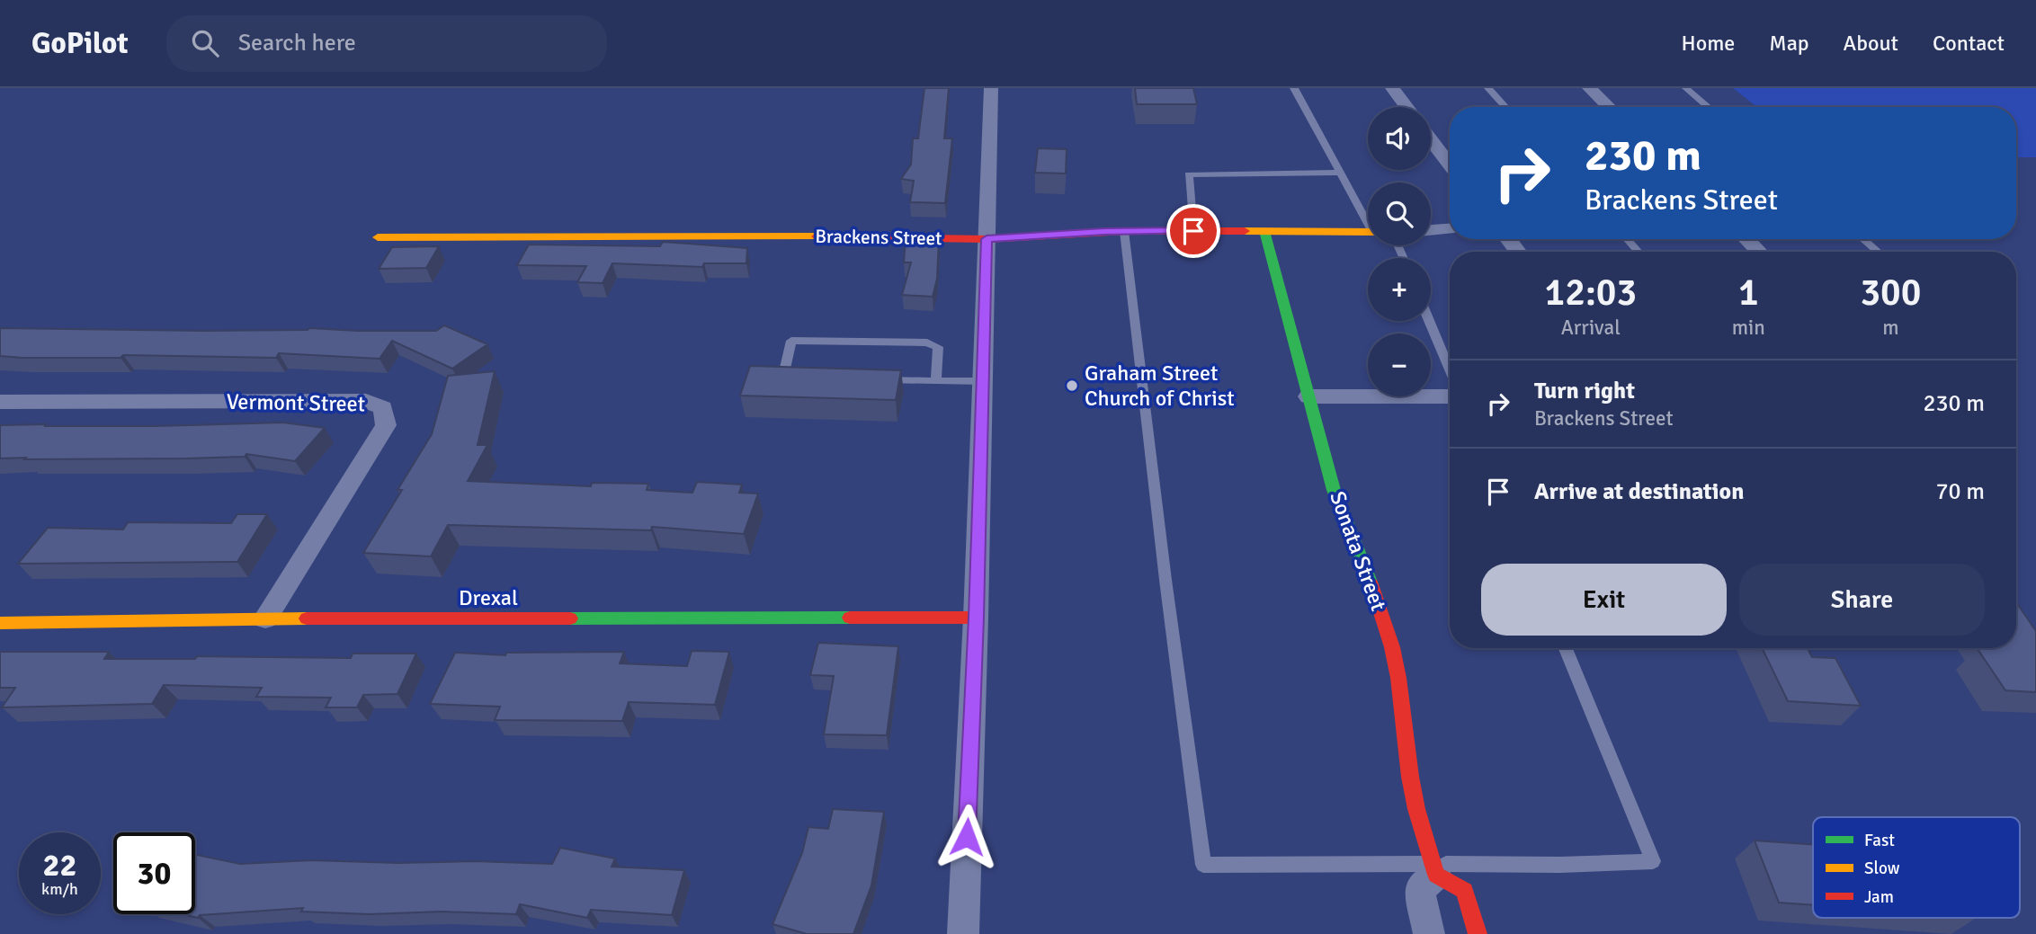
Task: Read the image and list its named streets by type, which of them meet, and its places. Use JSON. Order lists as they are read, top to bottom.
{
  "streets": {
    "street": [
      "Brackens Street",
      "Vermont Street",
      "Sonata Street",
      "Drexal"
    ]
  },
  "crossings": [
    ["Brackens Street", "Sonata Street"],
    ["Vermont Street", "Drexal"]
  ],
  "places": ["Graham Street Church of Christ"],
  "legend": ["Fast", "Slow", "Jam"],
  "page": {
    "header": "GoPilot",
    "search": "Search here",
    "nav": [
      "Home",
      "Map",
      "About",
      "Contact"
    ],
    "map_buttons": ["+", "−"],
    "turn": ["230 m", "Brackens Street"],
    "eta": [
      "12:03",
      "Arrival",
      "1",
      "min",
      "300",
      "m"
    ],
    "list": [
      {
        "name": "Turn right",
        "note": "Brackens Street",
        "value": "230 m"
      },
      {
        "name": "Arrive at destination",
        "value": "70 m"
      }
    ],
    "buttons": ["Exit", "Share"],
    "speed": "22 km/h",
    "limit": "30"
  }
}
